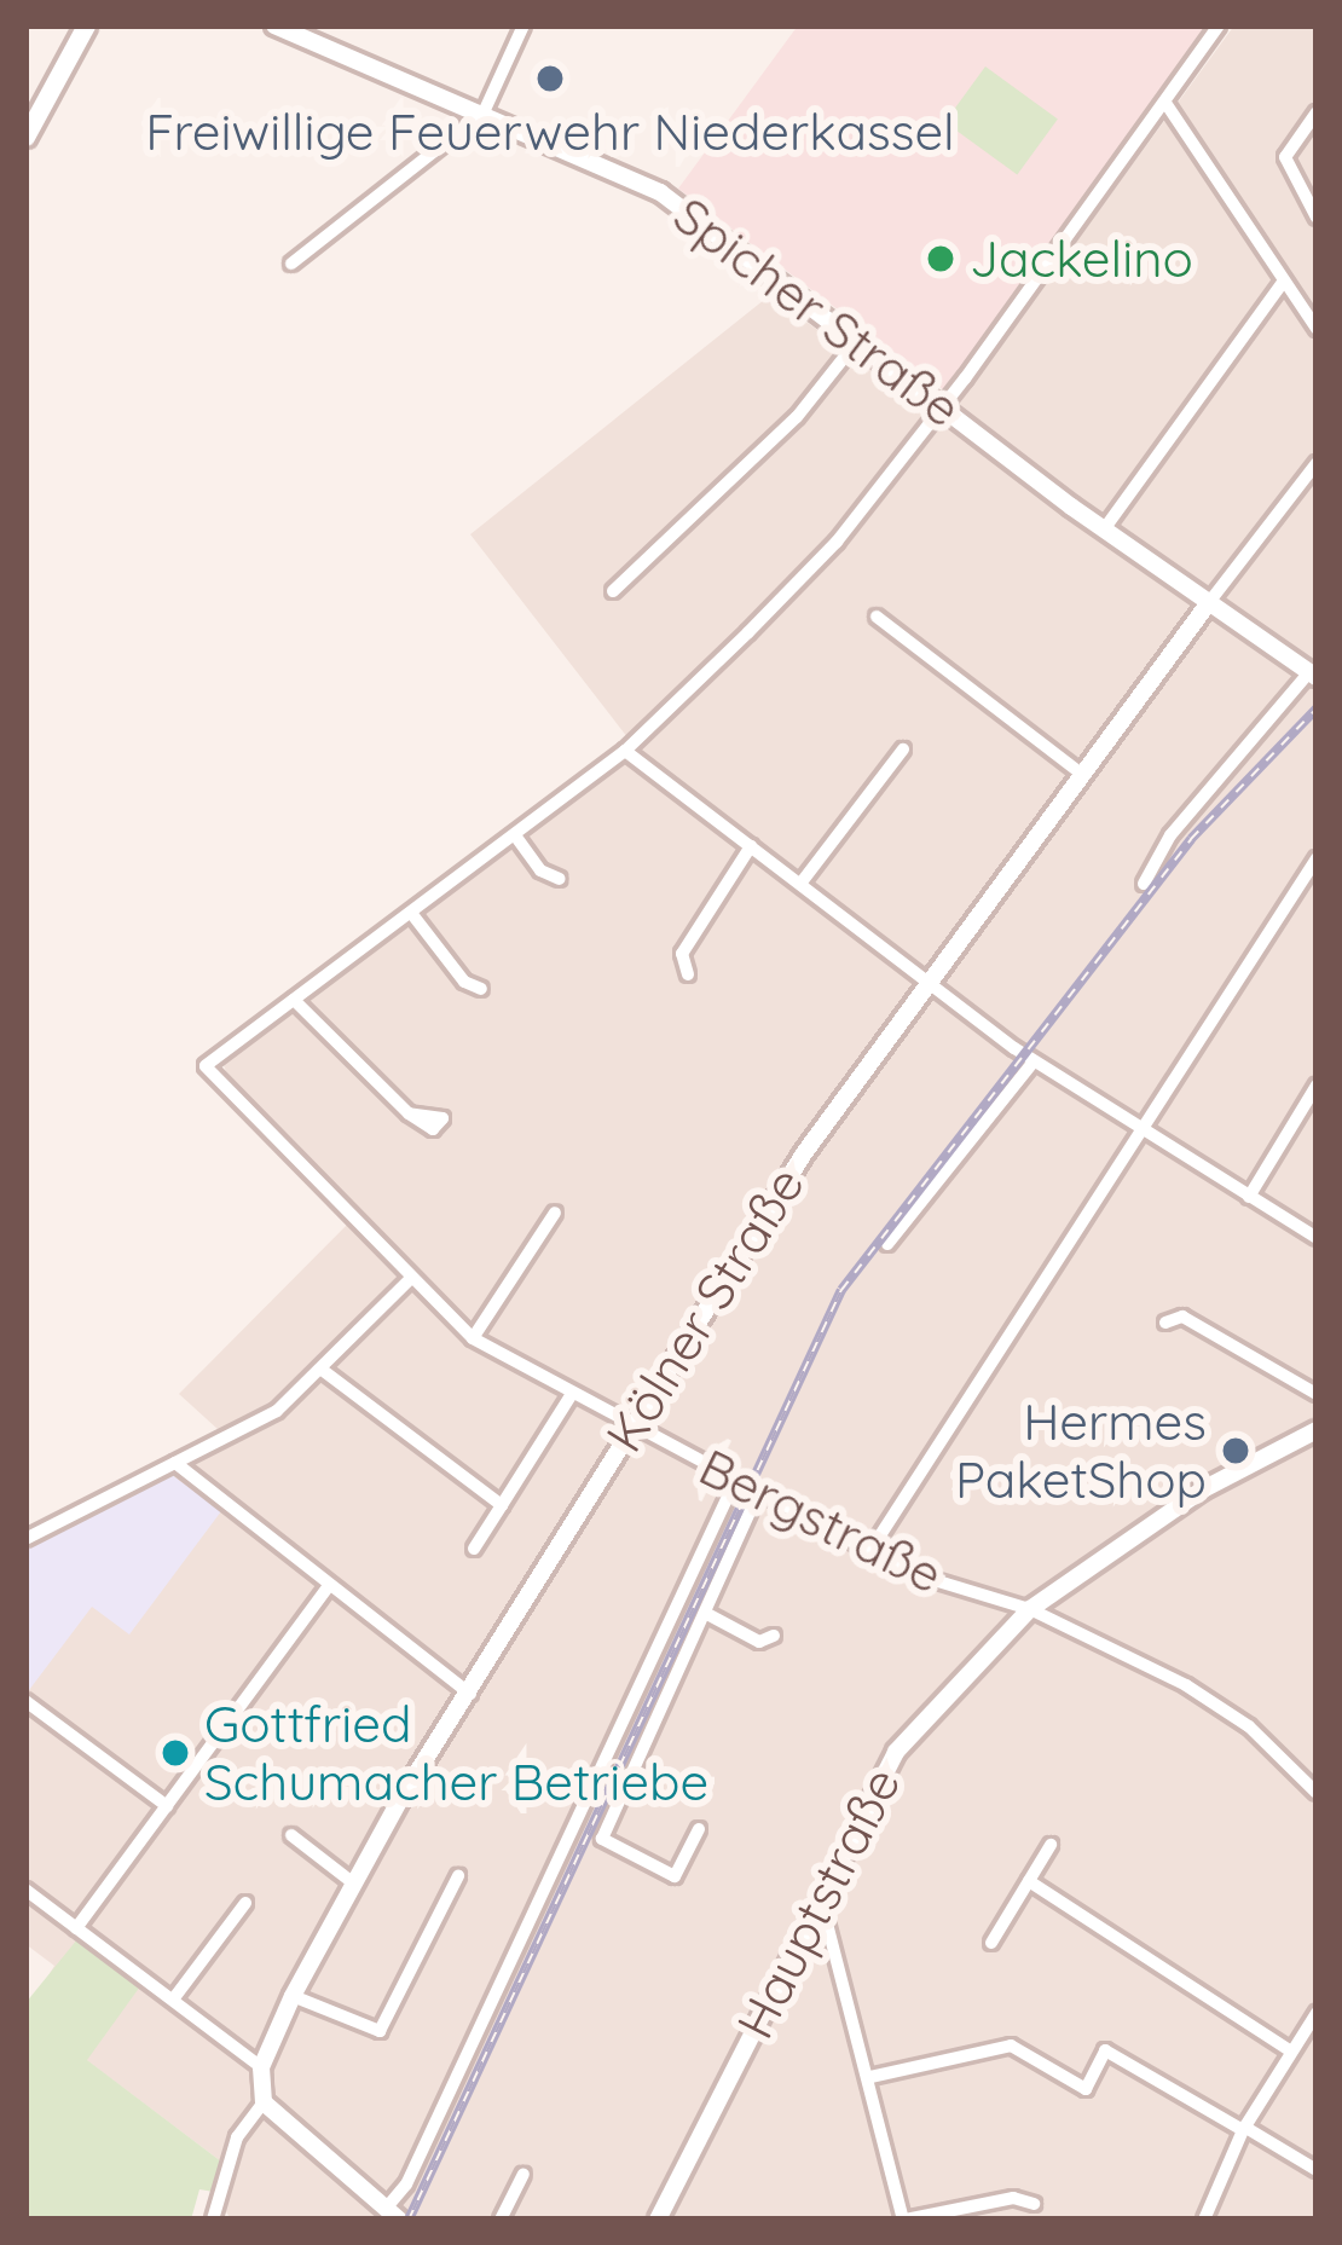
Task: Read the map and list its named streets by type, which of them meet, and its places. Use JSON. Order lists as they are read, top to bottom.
{
  "streets": {
    "street": [
      "Spicher Straße",
      "Kölner Straße",
      "Bergstraße",
      "Hauptstraße"
    ]
  },
  "crossings": [
    ["Spicher Straße", "Kölner Straße"],
    ["Kölner Straße", "Bergstraße"],
    ["Bergstraße", "Hauptstraße"]
  ],
  "places": [
    "Freiwillige Feuerwehr Niederkassel",
    "Jackelino",
    "Hermes PaketShop",
    "Gottfried Schumacher Betriebe"
  ]
}
